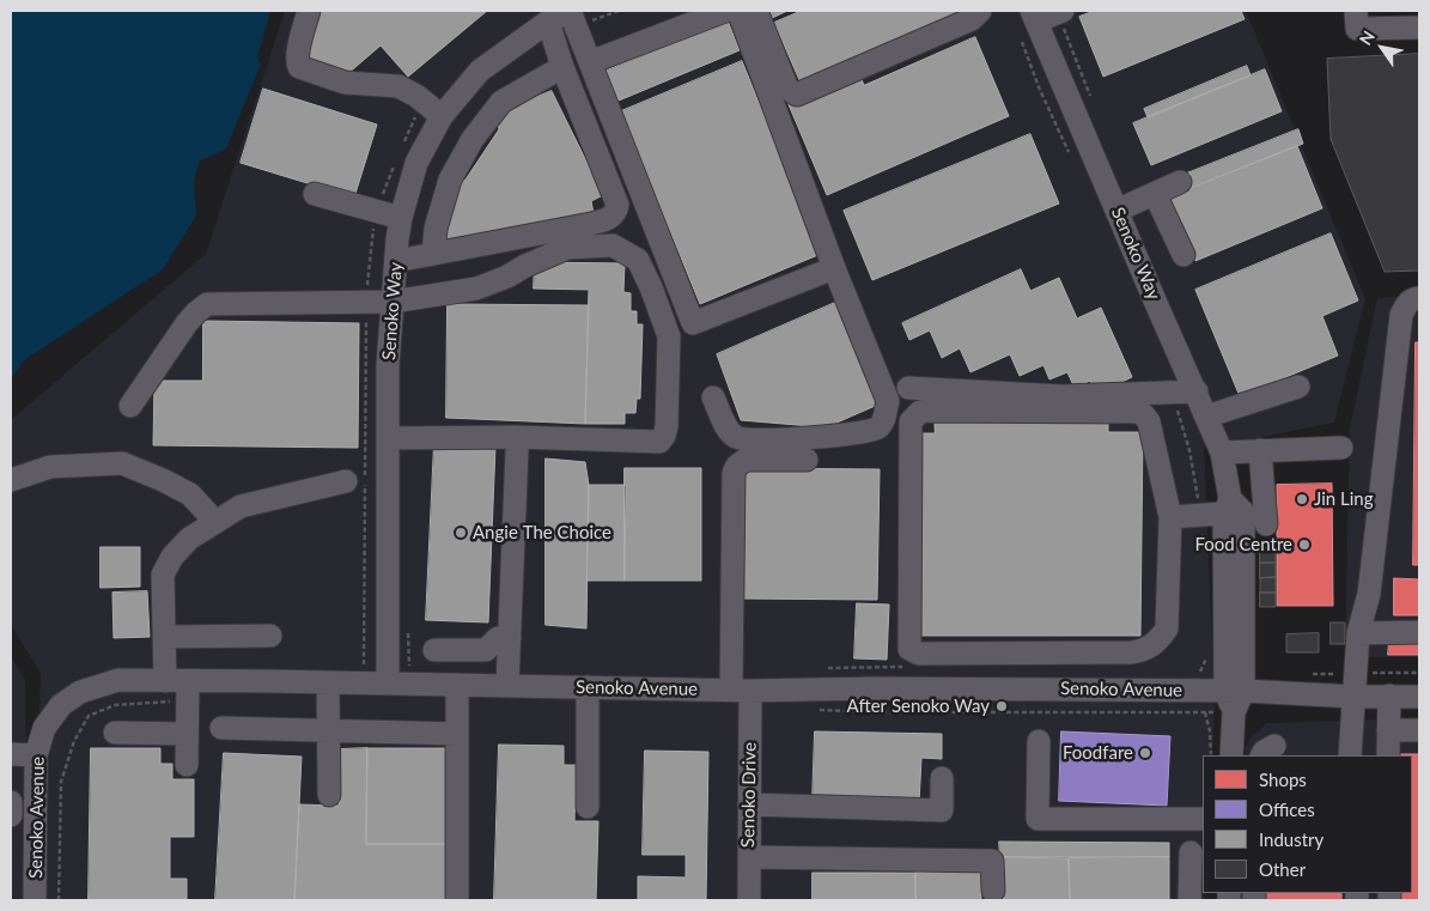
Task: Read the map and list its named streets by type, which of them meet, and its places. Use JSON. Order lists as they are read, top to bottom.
{
  "streets": {
    "street": ["Senoko Way", "Senoko Avenue", "Senoko Drive"]
  },
  "crossings": [
    ["Senoko Way", "Senoko Avenue"],
    ["Senoko Avenue", "Senoko Drive"]
  ],
  "places": [
    "Jin Ling",
    "Angie The Choice",
    "Food Centre",
    "After Senoko Way",
    "Foodfare"
  ],
  "legend": [
    "Shops",
    "Offices",
    "Industry",
    "Other"
  ],
  "north": "top left"
}
